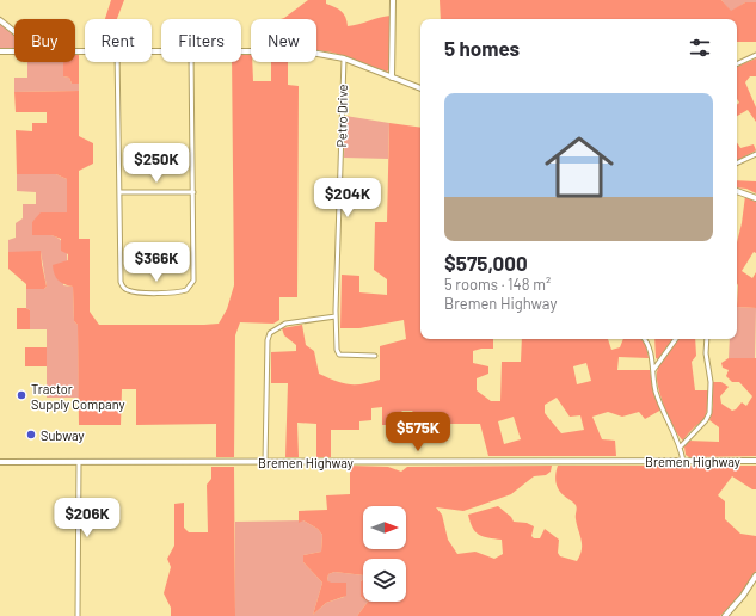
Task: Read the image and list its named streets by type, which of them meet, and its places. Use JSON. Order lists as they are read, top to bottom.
{
  "streets": {
    "main road": ["Bremen Highway"],
    "street": ["Petro Drive"]
  },
  "places": ["Tractor Supply Company", "Subway"],
  "north": "right",
  "page": {
    "chip": [
      "Buy",
      "Rent",
      "Filters",
      "New"
    ],
    "heading": "5 homes",
    "list": [
      {
        "name": "$575,000",
        "note": "5 rooms · 148 m² · Bremen Highway"
      }
    ],
    "price": [
      "$250K",
      "$204K",
      "$366K",
      "$575K",
      "$206K"
    ]
  }
}
